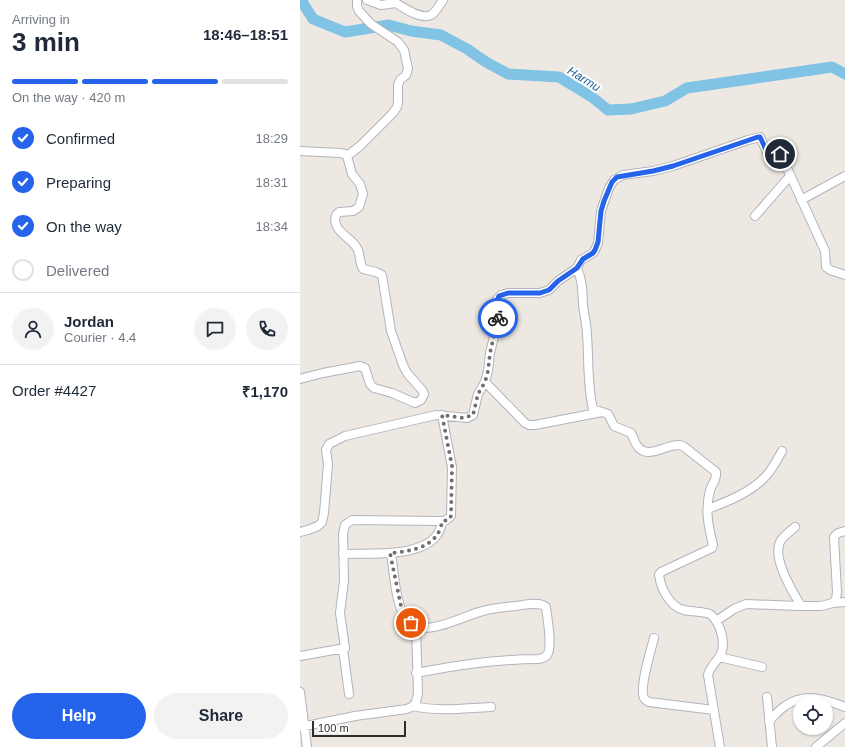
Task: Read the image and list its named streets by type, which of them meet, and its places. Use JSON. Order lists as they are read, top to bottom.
{
  "water": ["Harmu"],
  "scale_bar": "100 m",
  "page": {
    "heading": ["3 min", "Arriving in", "18:46–18:51"],
    "panel": [
      "Jordan",
      "Courier · 4.4",
      "Order #4427",
      "₹1,170"
    ],
    "bar": "On the way · 420 m",
    "list": [
      ["Confirmed", "18:29"],
      ["Preparing", "18:31"],
      ["On the way", "18:34"],
      "Delivered"
    ],
    "buttons": ["Help", "Share"],
    "scale": "100 m"
  }
}
